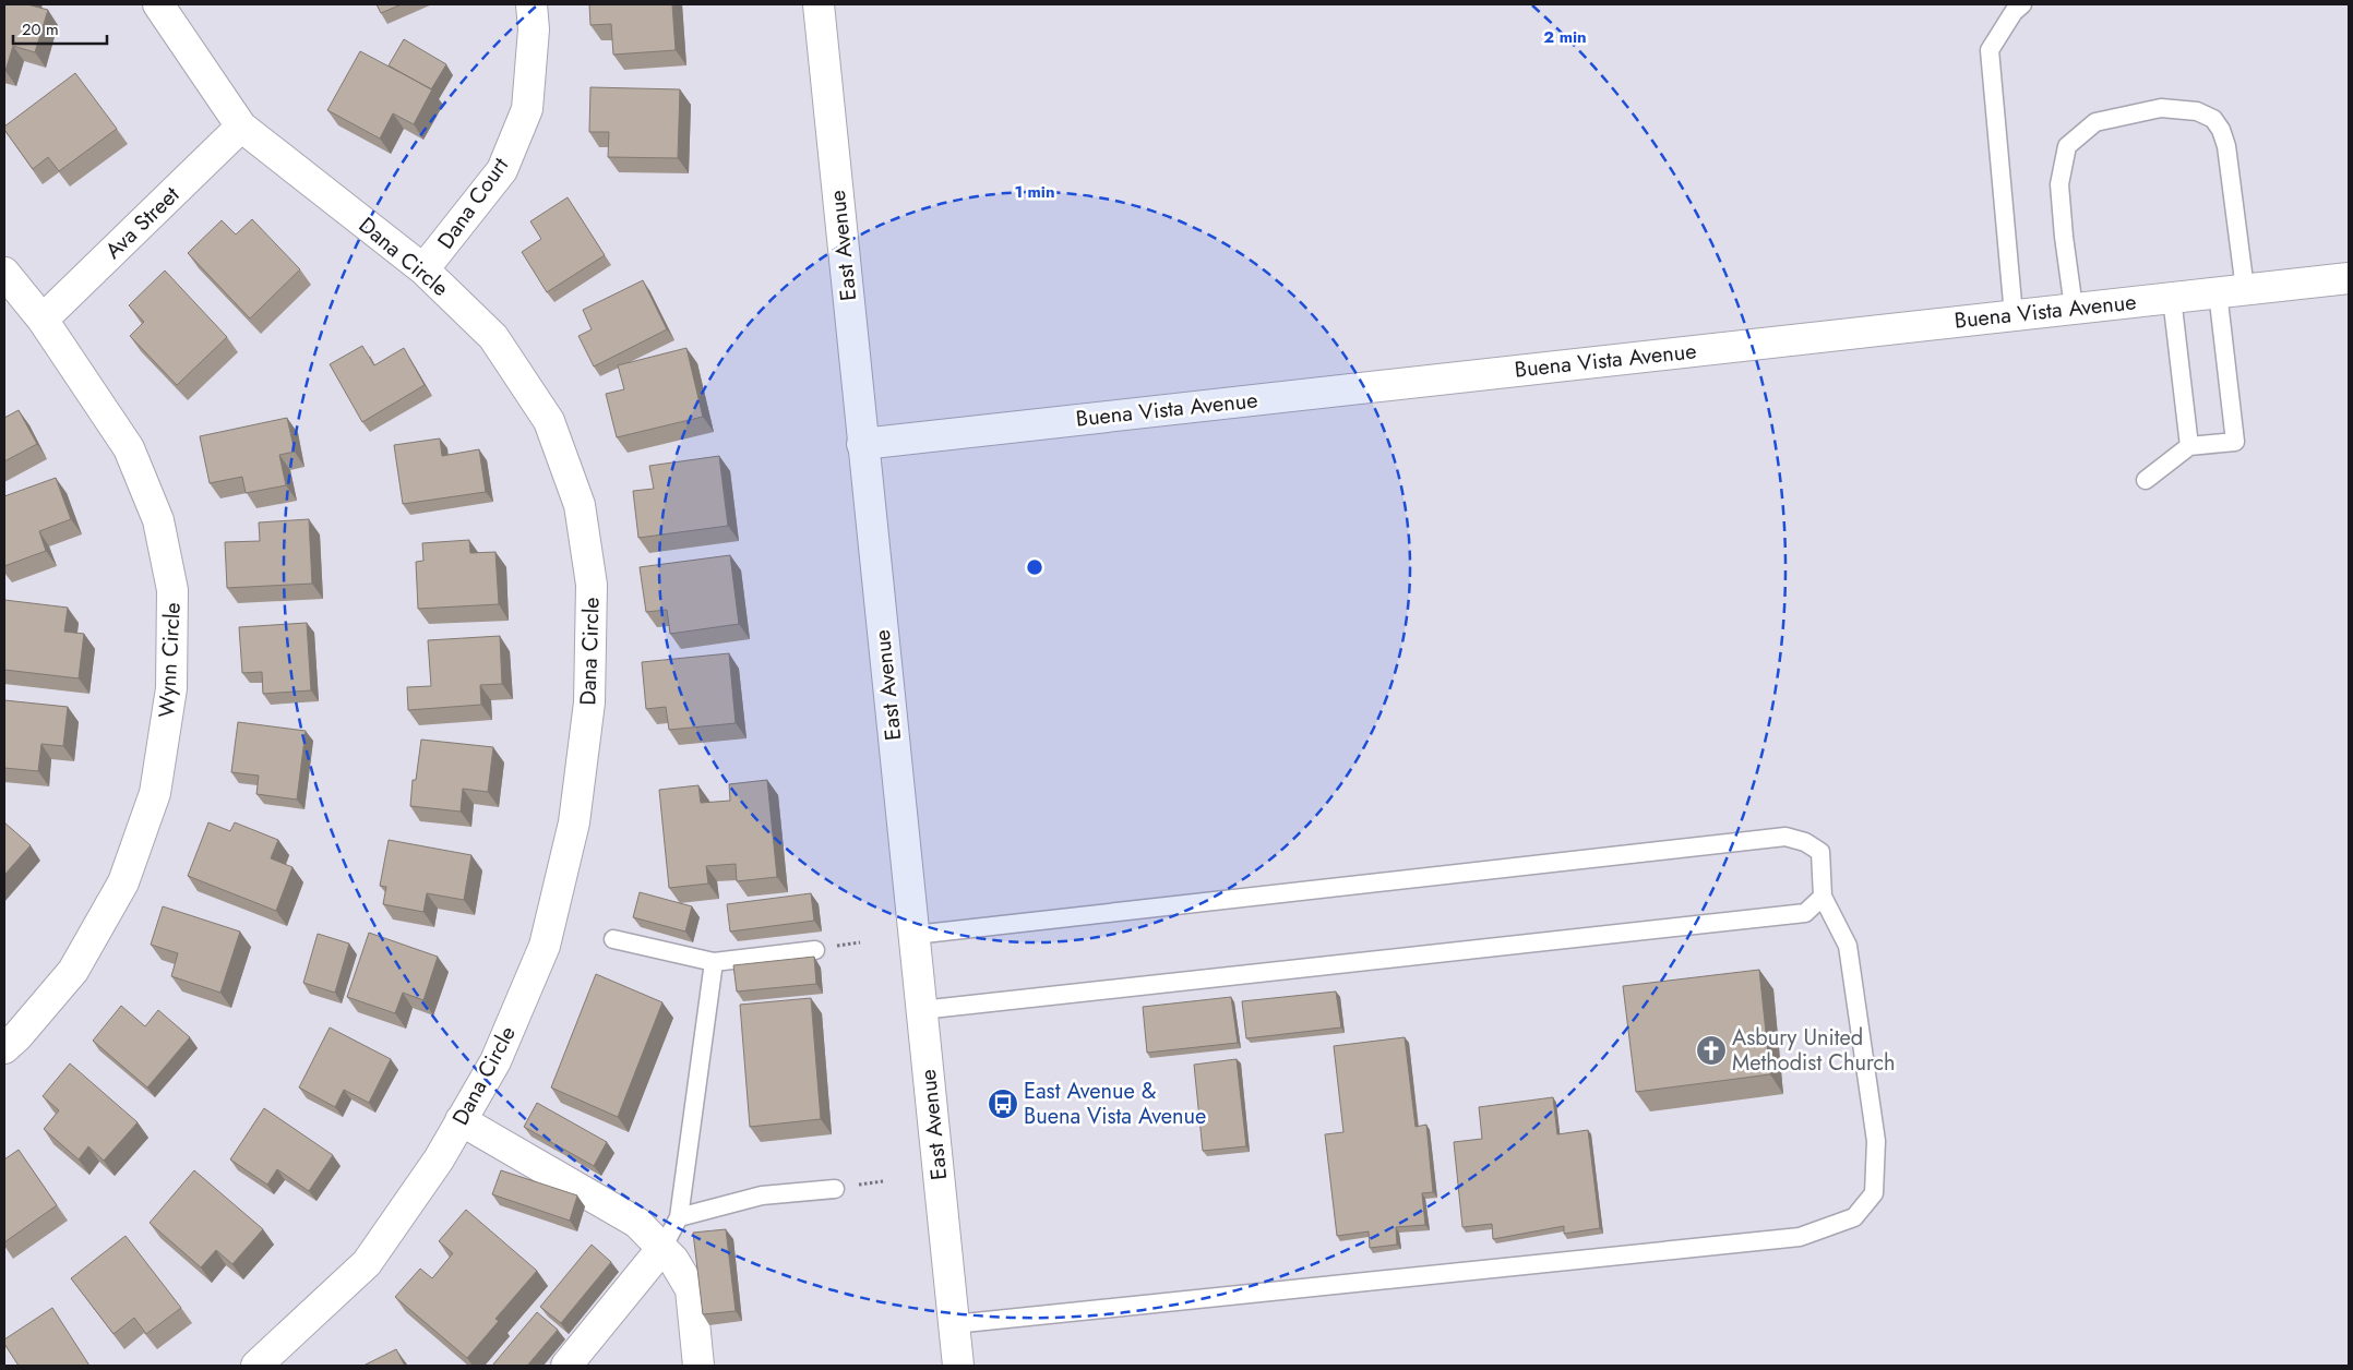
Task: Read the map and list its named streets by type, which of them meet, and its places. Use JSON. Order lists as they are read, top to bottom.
{
  "streets": {
    "street": [
      "Dana Court",
      "Ava Street",
      "East Avenue",
      "Dana Circle",
      "Buena Vista Avenue",
      "Wynn Circle"
    ]
  },
  "crossings": [
    ["Dana Court", "Dana Circle"],
    ["Ava Street", "Dana Circle"],
    ["Ava Street", "Wynn Circle"],
    ["East Avenue", "Buena Vista Avenue"]
  ],
  "places": {
    "church": ["Asbury United Methodist Church"],
    "bus stop": ["East Avenue & Buena Vista Avenue"]
  },
  "scale_bar": "20 m",
  "rings": ["2 min", "1 min"]
}
